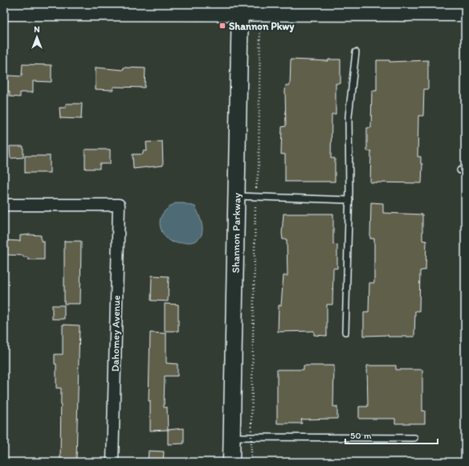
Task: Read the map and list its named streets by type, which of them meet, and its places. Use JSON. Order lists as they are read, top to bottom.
{
  "streets": {
    "street": ["Shannon Parkway", "Dahomey Avenue"]
  },
  "places": {
    "transit": ["Shannon Pkwy"]
  },
  "scale_bar": "50 m",
  "north": "top"
}
